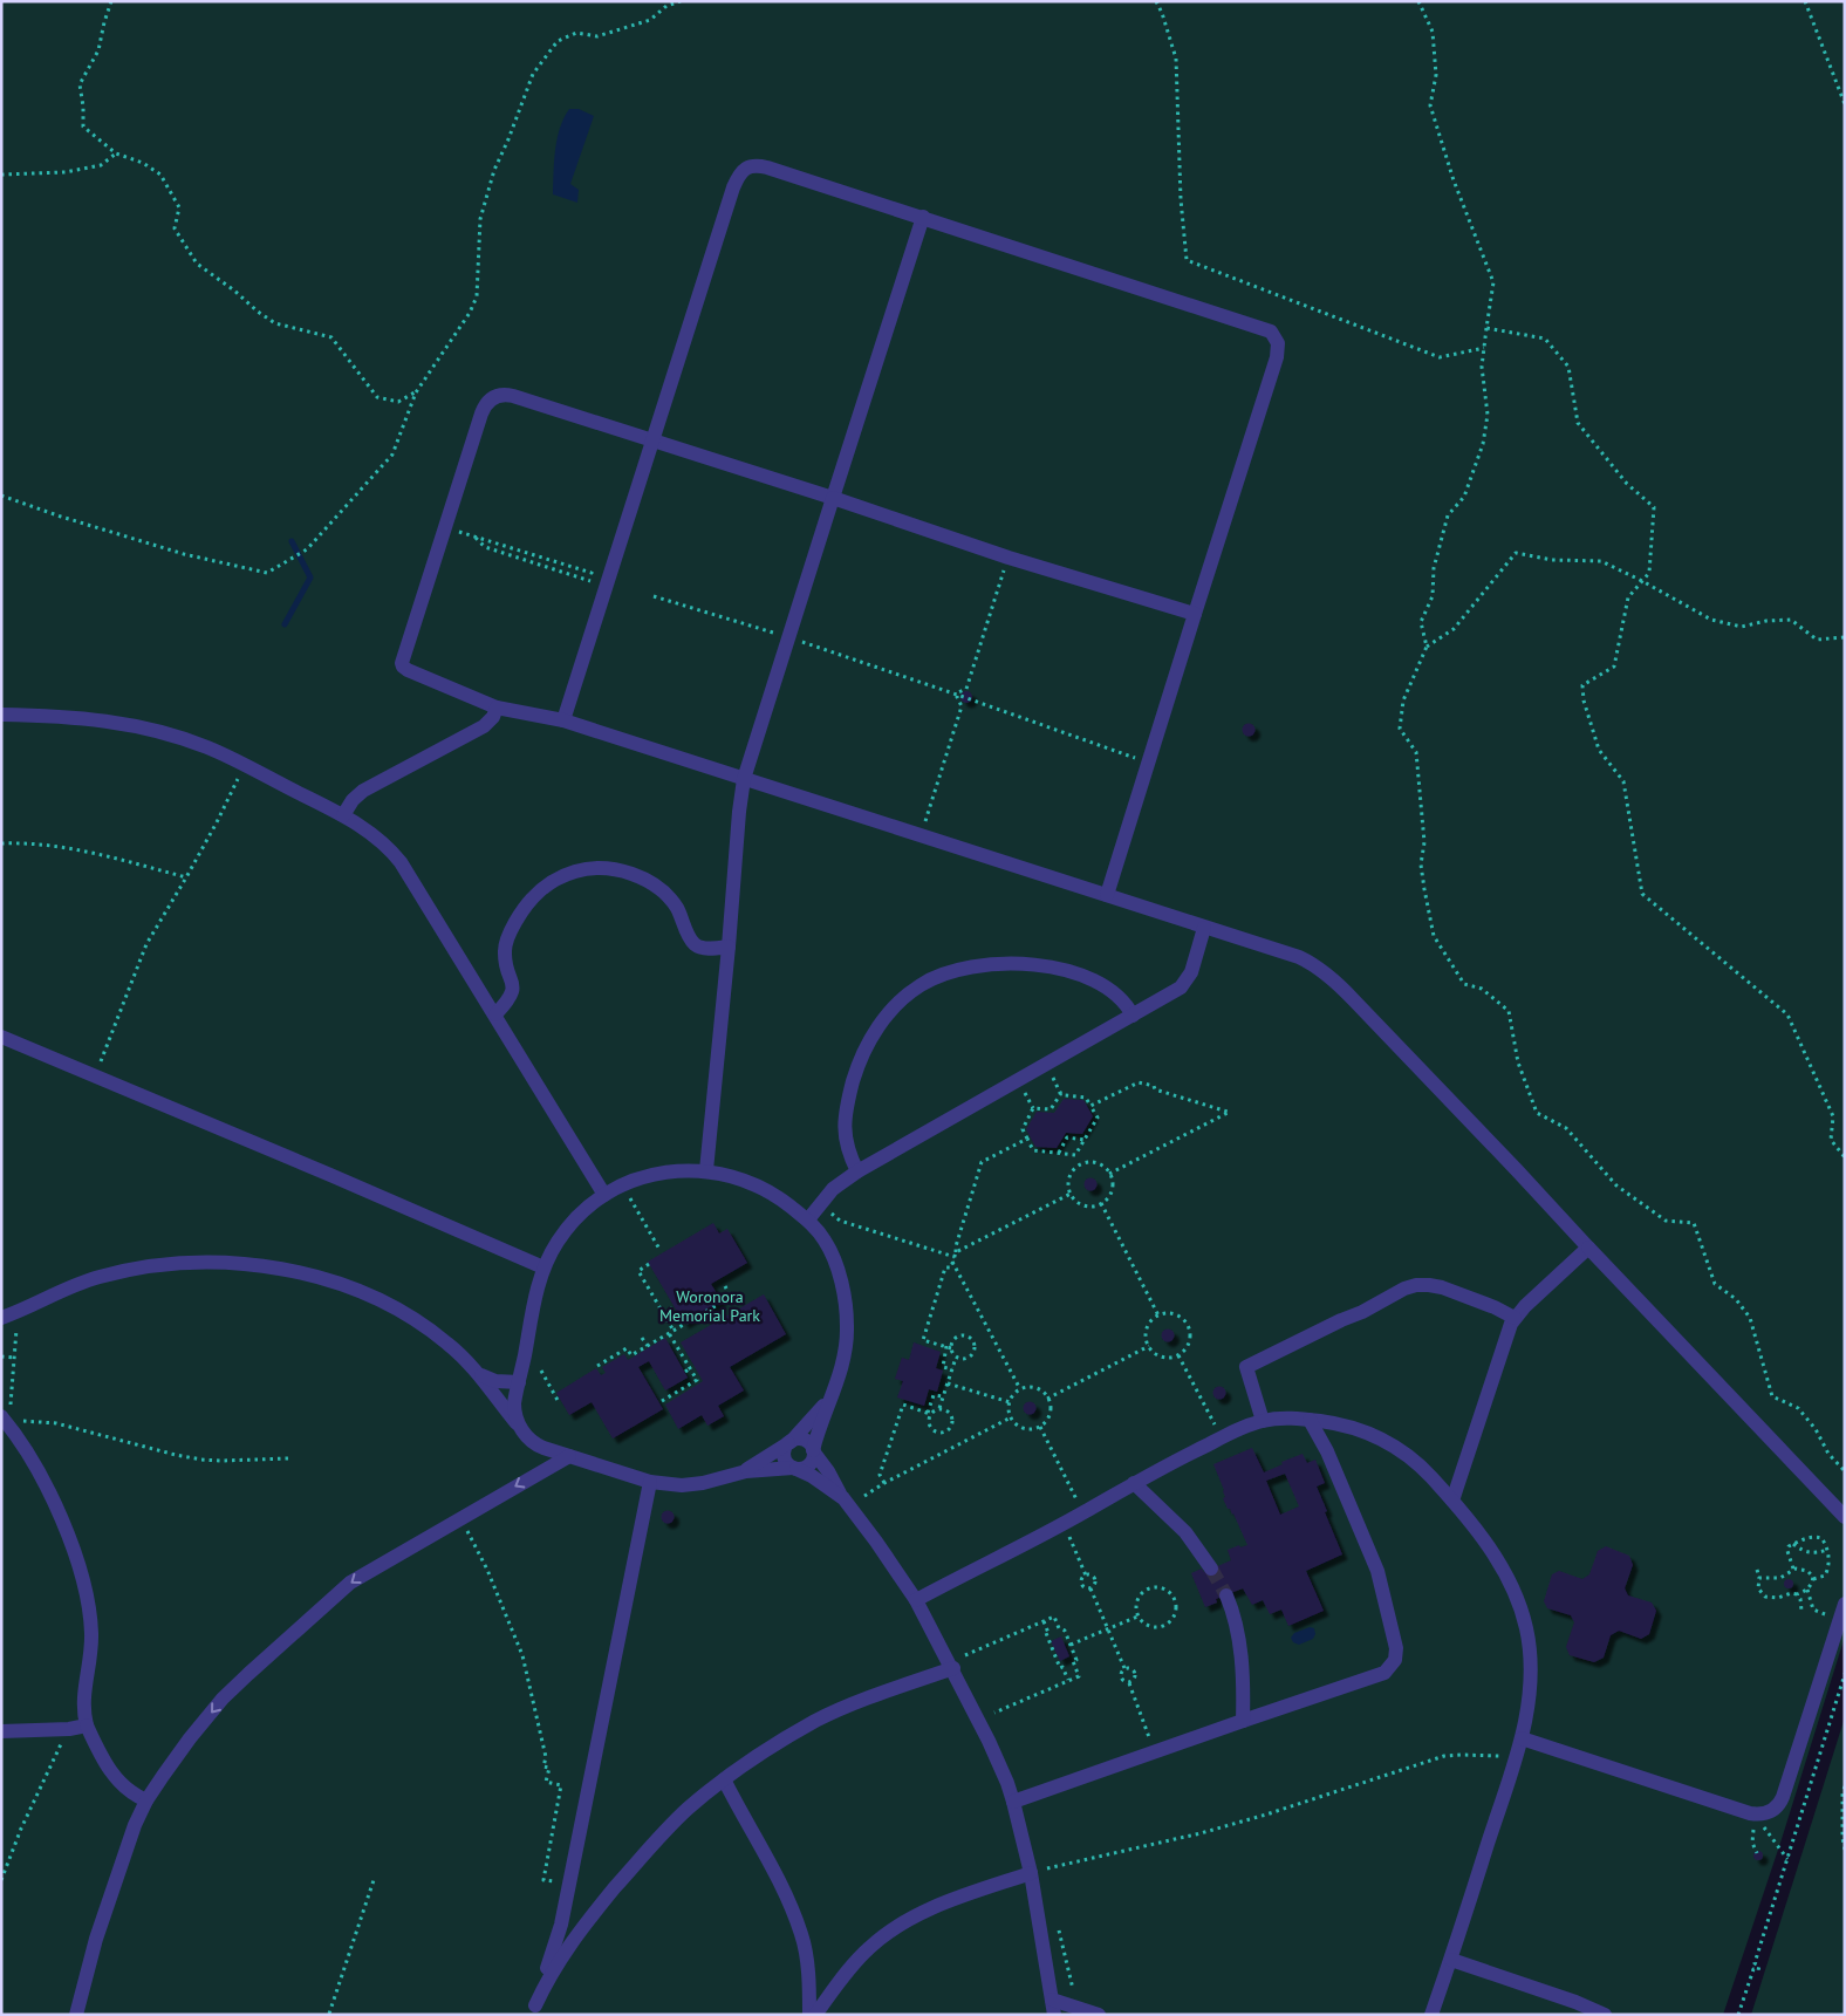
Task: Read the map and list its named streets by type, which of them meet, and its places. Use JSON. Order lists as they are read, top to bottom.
{
  "parks": ["Woronora Memorial Park"]
}
